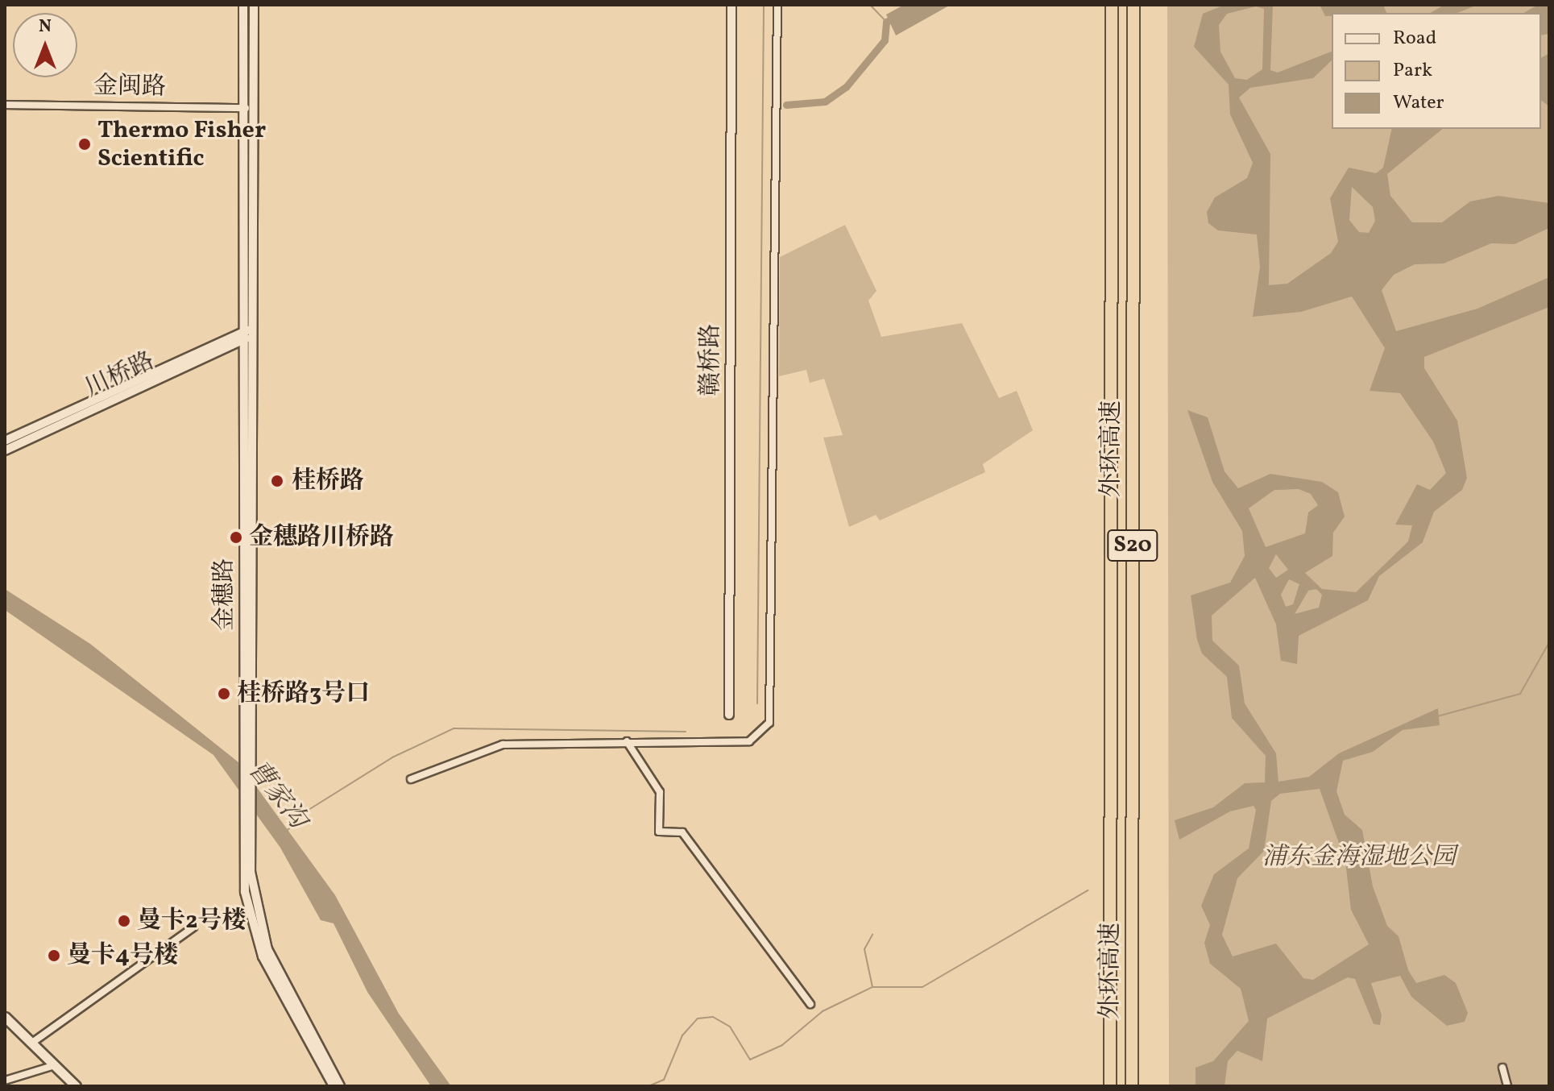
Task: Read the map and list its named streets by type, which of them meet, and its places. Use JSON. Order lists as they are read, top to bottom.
{
  "streets": {
    "highway": ["外环高速", "S20"],
    "street": [
      "金闽路",
      "赣桥路",
      "川桥路",
      "金穗路"
    ]
  },
  "crossings": [
    ["金闽路", "金穗路"],
    ["川桥路", "金穗路"]
  ],
  "water": ["曹家沟"],
  "parks": ["浦东金海湿地公园"],
  "places": [
    "Thermo Fisher Scientific",
    "桂桥路",
    "金穗路川桥路",
    "桂桥路3号口",
    "曼卡2号楼",
    "曼卡4号楼"
  ],
  "legend": ["Road", "Park", "Water"],
  "north": "top"
}
